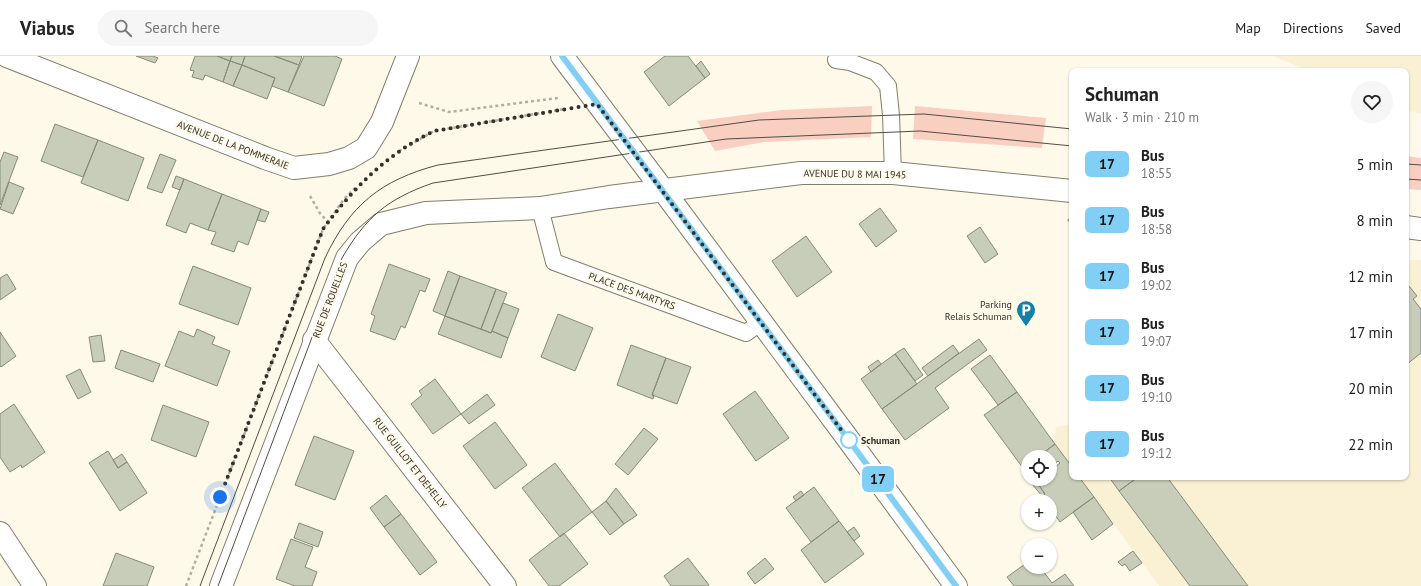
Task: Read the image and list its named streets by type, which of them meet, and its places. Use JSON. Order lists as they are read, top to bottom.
{
  "streets": {
    "street": [
      "AVENUE DE LA POMMERAIE",
      "AVENUE DU 8 MAI 1945",
      "RUE DE ROUELLES",
      "RUE GUILLOT ET DEHELLY"
    ],
    "lane": ["PLACE DES MARTYRS"]
  },
  "crossings": [
    ["AVENUE DU 8 MAI 1945", "RUE DE ROUELLES"],
    ["PLACE DES MARTYRS", "RUE DE ROUELLES"],
    ["RUE DE ROUELLES", "RUE GUILLOT ET DEHELLY"]
  ],
  "places": {
    "parking": ["Parking Relais Schuman"],
    "other": ["Schuman"]
  },
  "lines": ["bus line 17"],
  "page": {
    "header": "Viabus",
    "search": "Search here",
    "nav": ["Map", "Directions", "Saved"],
    "on_map": "17",
    "heading": ["Schuman", "Walk · 3 min · 210 m"],
    "list": [
      {
        "mark": "17",
        "name": "Bus",
        "note": "18:55",
        "value": "5 min"
      },
      {
        "mark": "17",
        "name": "Bus",
        "note": "18:58",
        "value": "8 min"
      },
      {
        "mark": "17",
        "name": "Bus",
        "note": "19:02",
        "value": "12 min"
      },
      {
        "mark": "17",
        "name": "Bus",
        "note": "19:07",
        "value": "17 min"
      },
      {
        "mark": "17",
        "name": "Bus",
        "note": "19:10",
        "value": "20 min"
      },
      {
        "mark": "17",
        "name": "Bus",
        "note": "19:12",
        "value": "22 min"
      }
    ],
    "map_buttons": ["+", "−"]
  }
}
